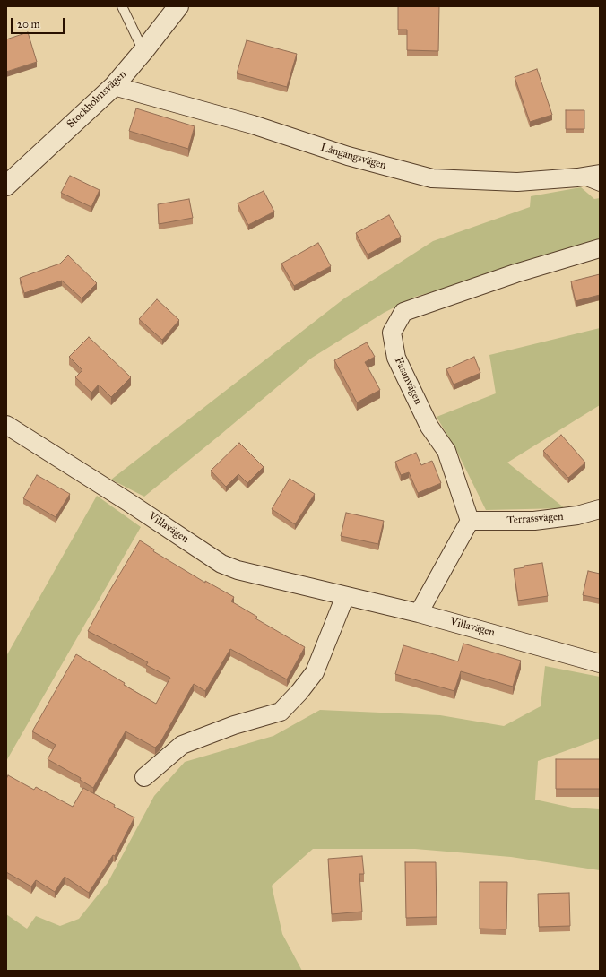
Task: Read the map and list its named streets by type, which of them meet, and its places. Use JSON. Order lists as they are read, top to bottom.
{
  "streets": {
    "street": [
      "Stockholmsvägen",
      "Långängsvägen",
      "Fasanvägen",
      "Terrassvägen",
      "Villavägen"
    ]
  },
  "crossings": [
    ["Stockholmsvägen", "Långängsvägen"],
    ["Fasanvägen", "Terrassvägen"]
  ],
  "scale_bar": "20 m"
}
